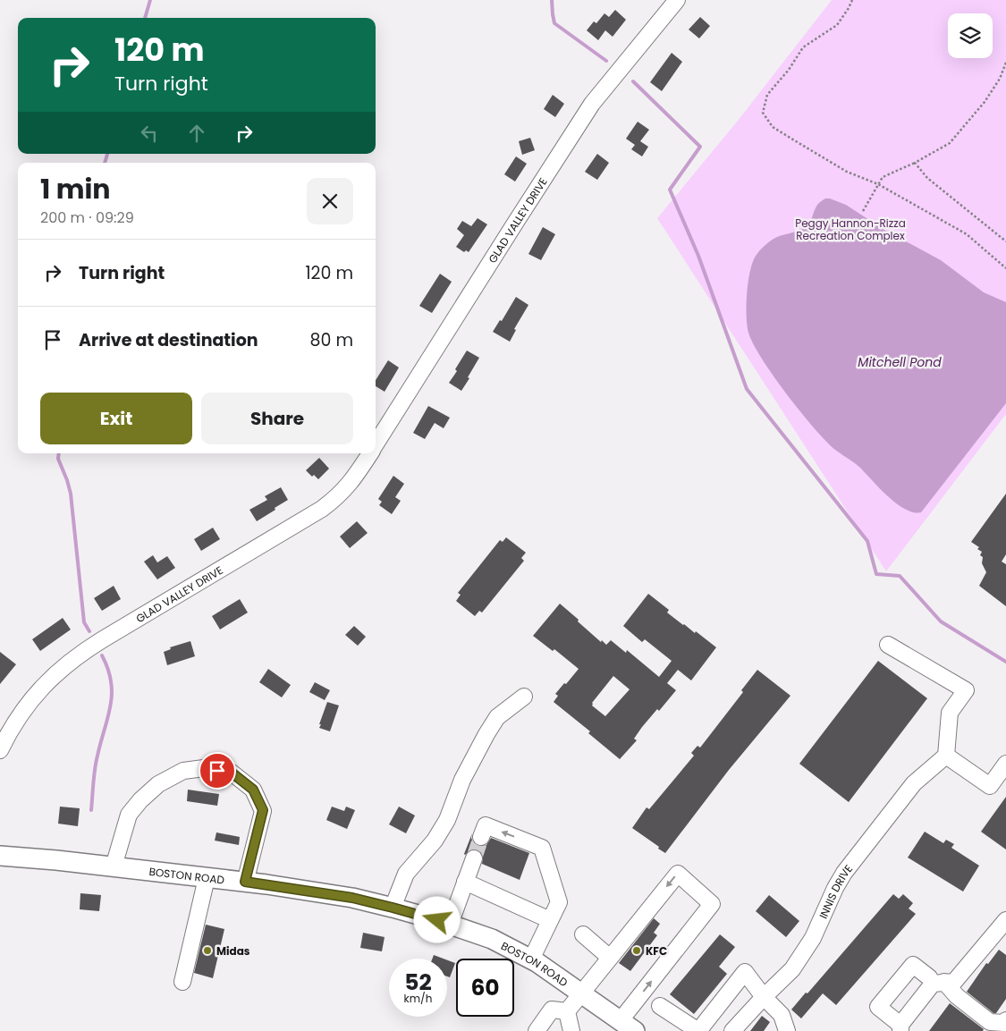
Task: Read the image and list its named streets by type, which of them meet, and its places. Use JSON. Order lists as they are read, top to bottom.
{
  "streets": {
    "main road": ["BOSTON ROAD"],
    "street": ["GLAD VALLEY DRIVE", "INNIS DRIVE"]
  },
  "water": ["Mitchell Pond"],
  "parks": ["Peggy Hannon-Rizza Recreation Complex"],
  "places": ["Midas", "KFC"],
  "page": {
    "turn": ["120 m", "Turn right"],
    "heading": ["1 min", "200 m · 09:29"],
    "list": [
      {
        "name": "Turn right",
        "value": "120 m"
      },
      {
        "name": "Arrive at destination",
        "value": "80 m"
      }
    ],
    "buttons": ["Exit", "Share"],
    "speed": "52 km/h",
    "limit": "60"
  }
}
